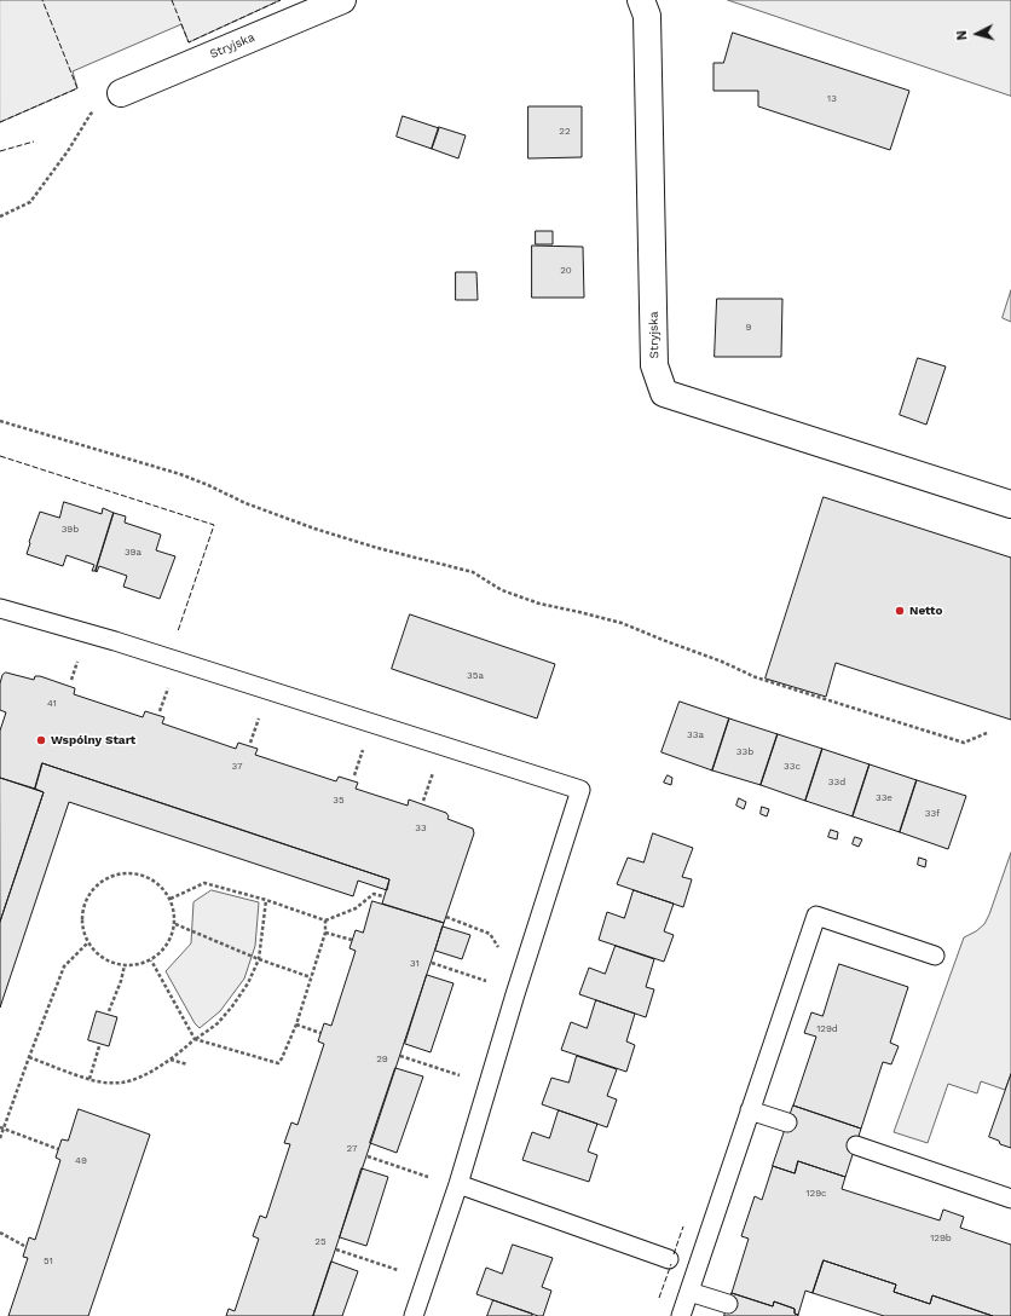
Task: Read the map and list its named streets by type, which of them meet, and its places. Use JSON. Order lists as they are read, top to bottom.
{
  "streets": {
    "street": ["Stryjska"]
  },
  "places": ["Netto", "Wspólny Start"],
  "house_numbers": [
    "13",
    "22",
    "20",
    "9",
    "39b",
    "39a",
    "35a",
    "41",
    "33a",
    "33b",
    "37",
    "33c",
    "33d",
    "33e",
    "35",
    "33f",
    "33",
    "31",
    "129d",
    "29",
    "27",
    "49",
    "129c",
    "129b",
    "25",
    "51"
  ],
  "north": "left"
}
